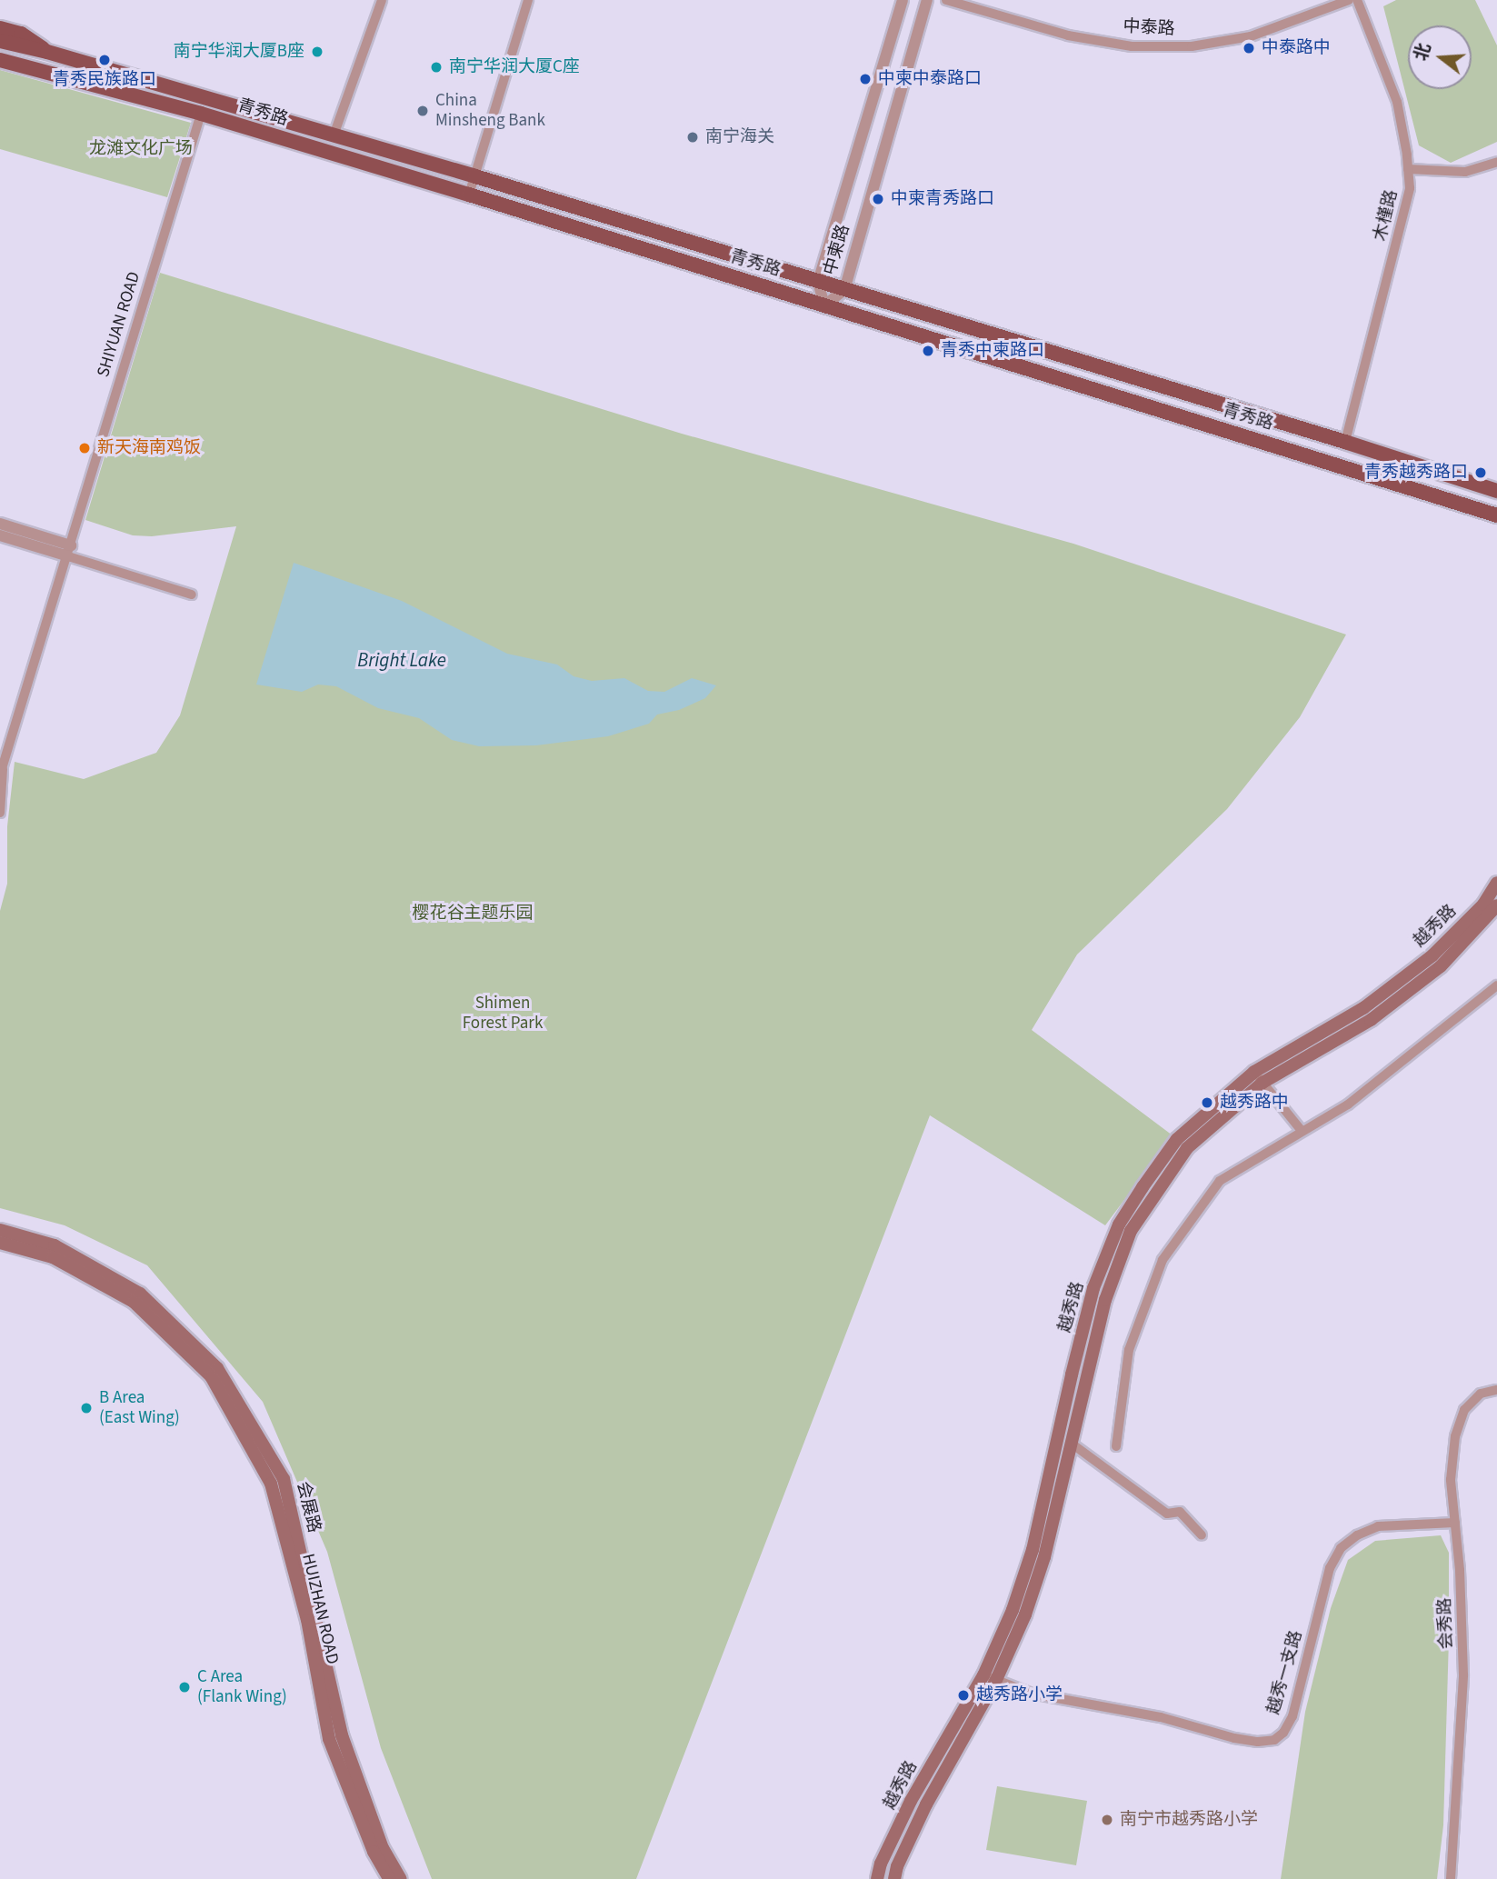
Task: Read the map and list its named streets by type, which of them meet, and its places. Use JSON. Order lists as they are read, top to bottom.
{
  "streets": {
    "main road": [
      "青秀路",
      "越秀路",
      "会展路",
      "HUIZHAN ROAD"
    ],
    "street": [
      "中泰路",
      "木槿路",
      "中柬路",
      "SHIYUAN ROAD",
      "会秀路",
      "越秀一支路"
    ]
  },
  "crossings": [
    ["青秀路", "木槿路"],
    ["青秀路", "中柬路"],
    ["青秀路", "SHIYUAN ROAD"],
    ["越秀路", "越秀一支路"],
    ["会秀路", "越秀一支路"]
  ],
  "water": ["Bright Lake"],
  "parks": ["龙滩文化广场", "樱花谷主题乐园", "Shimen Forest Park"],
  "places": [
    "中泰路中",
    "南宁华润大厦B座",
    "青秀民族路口",
    "南宁华润大厦C座",
    "中柬中泰路口",
    "China Minsheng Bank",
    "南宁海关",
    "中柬青秀路口",
    "青秀中柬路口",
    "新天海南鸡饭",
    "青秀越秀路口",
    "越秀路中",
    "B Area (East Wing)",
    "C Area (Flank Wing)",
    "越秀路小学",
    "南宁市越秀路小学"
  ],
  "north": "left"
}
